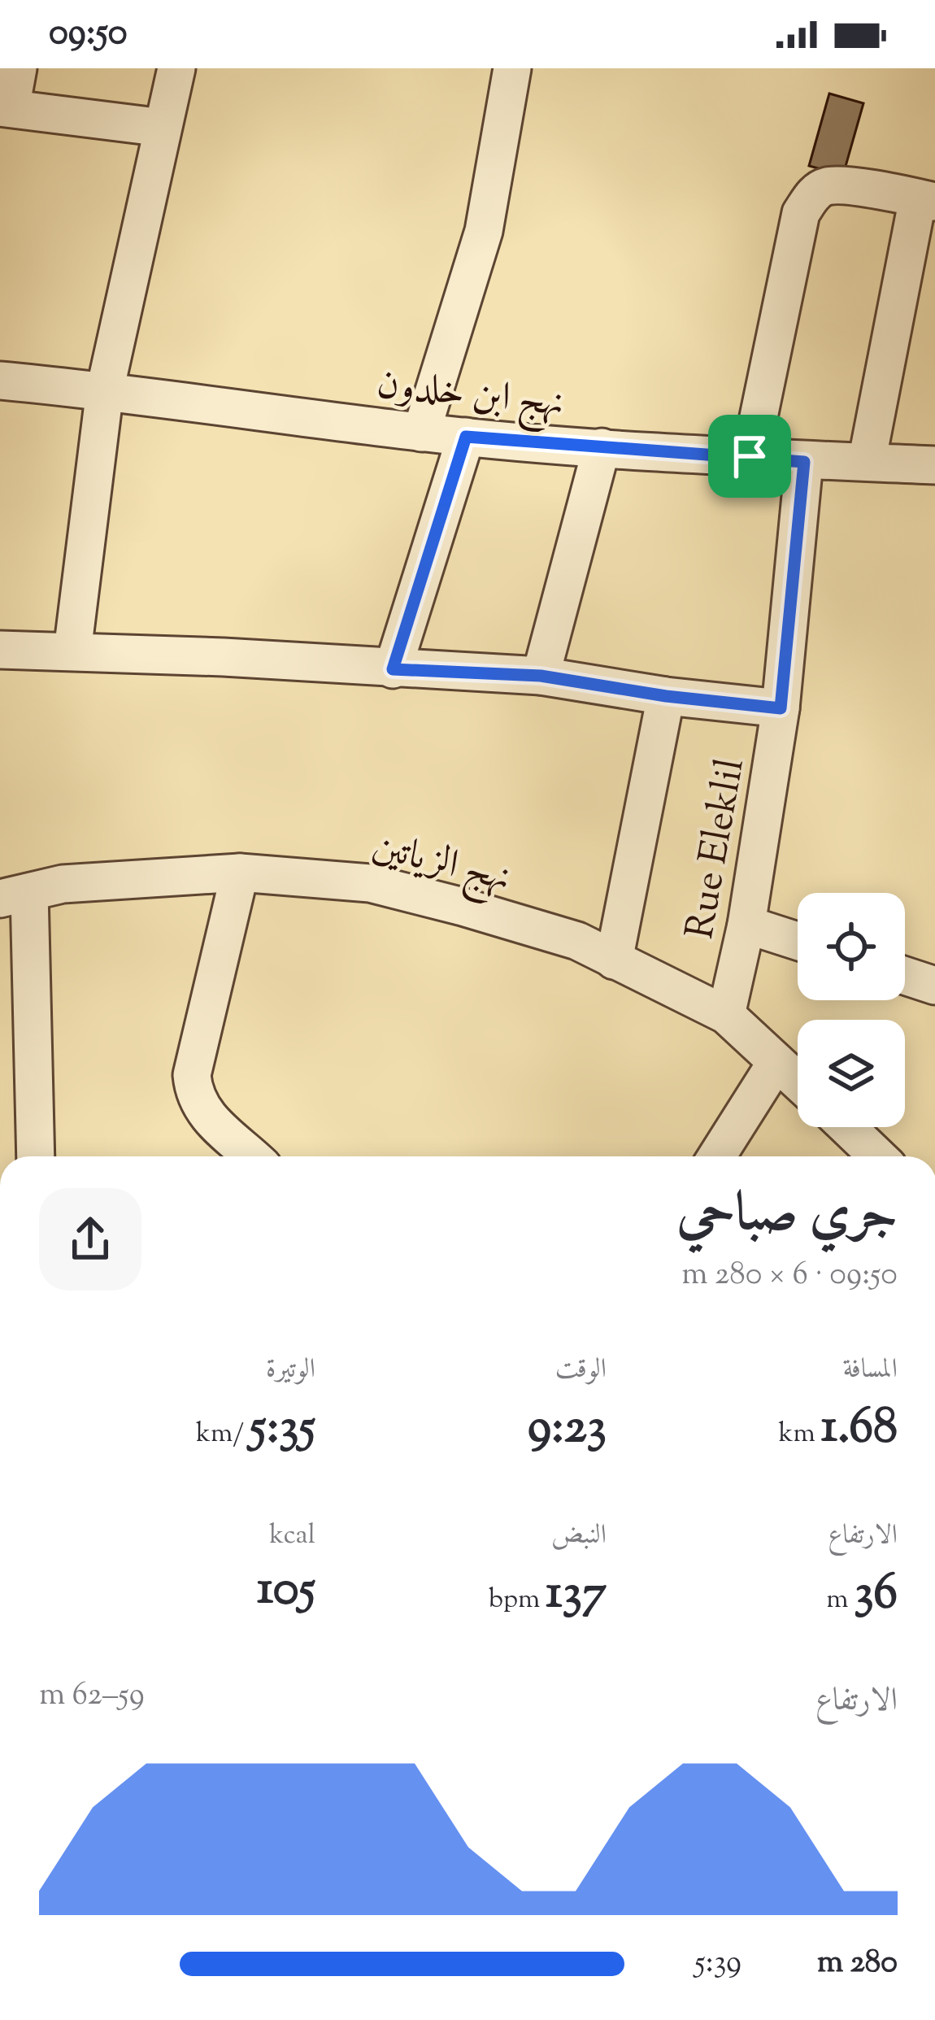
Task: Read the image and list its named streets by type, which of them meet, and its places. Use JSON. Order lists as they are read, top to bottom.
{
  "streets": {
    "street": ["نهج ابن خلدون", "Rue Eleklil", "نهج الزياتين"]
  },
  "crossings": [
    ["نهج ابن خلدون", "Rue Eleklil"],
    ["Rue Eleklil", "نهج الزياتين"]
  ],
  "page": {
    "status": "09:50",
    "heading": ["جري صباحي", "09:50 · 6 × 280 m"],
    "stats": [
      ["المسافة", "1.68 km"],
      ["الوقت", "9:23"],
      ["الوتيرة", "5:35 /km"],
      ["الارتفاع", "36 m"],
      ["النبض", "137 bpm"],
      ["kcal", "105"]
    ],
    "chart": ["الارتفاع", "59–62 m"],
    "list": [
      {
        "name": "280 m",
        "note": "5:39"
      }
    ]
  }
}
